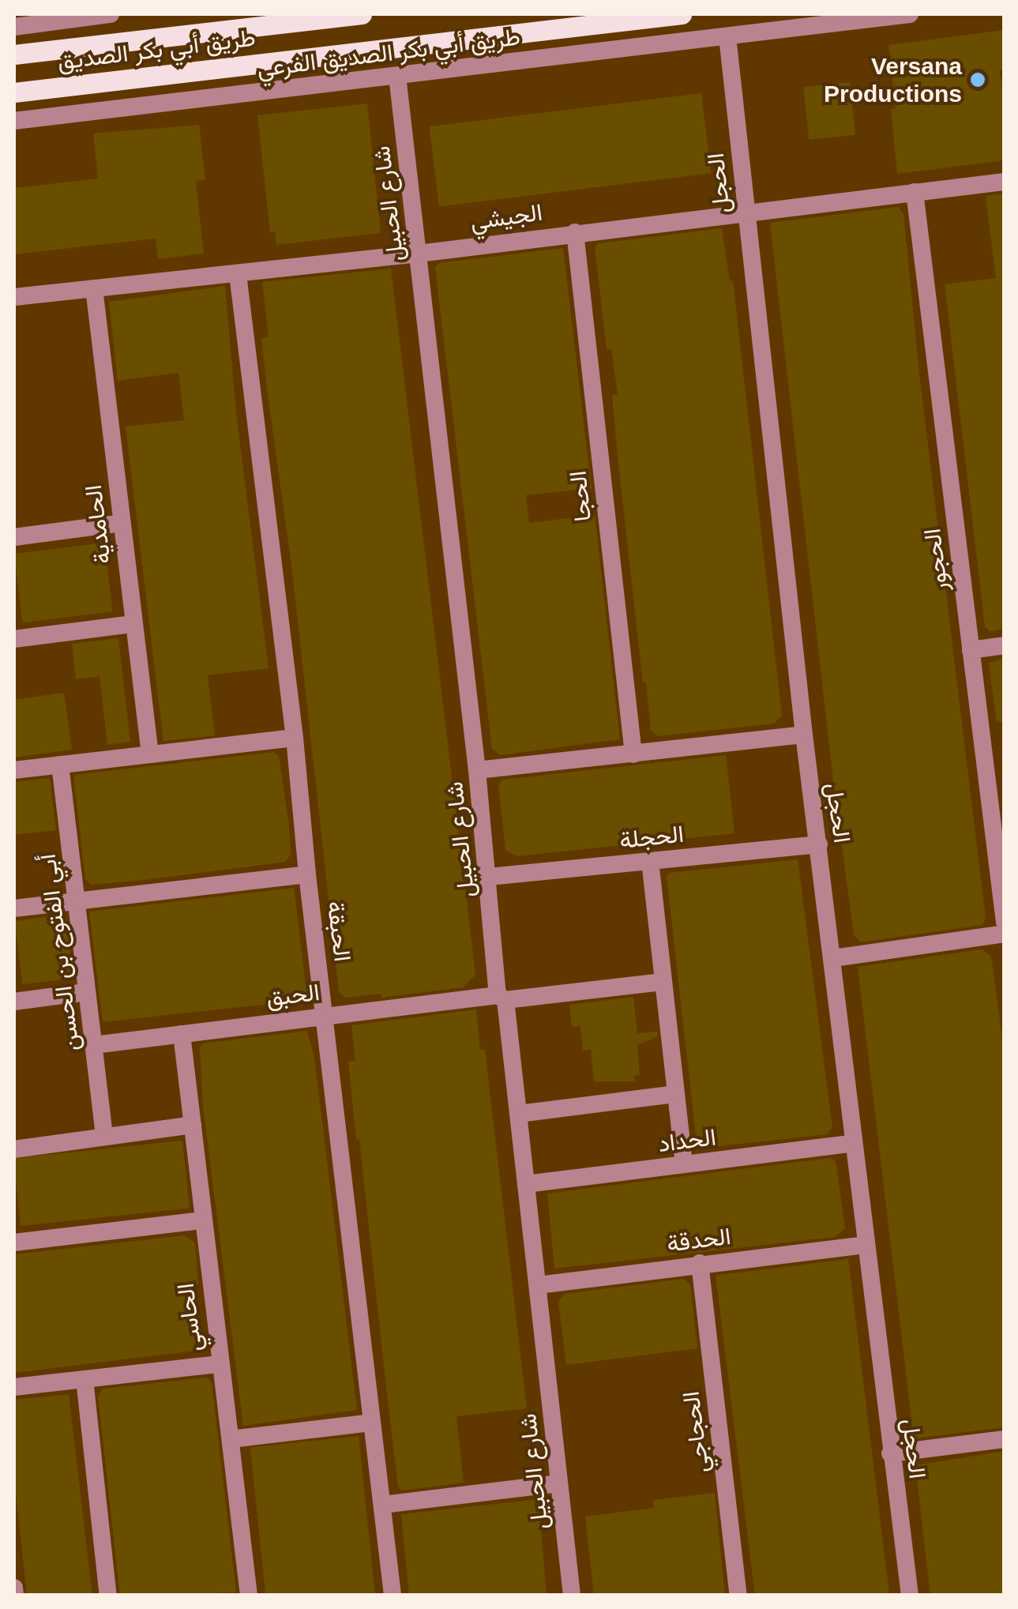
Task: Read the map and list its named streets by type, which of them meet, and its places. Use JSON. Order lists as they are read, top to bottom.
{
  "streets": {
    "main road": ["طريق أبي بكر الصديق"],
    "street": [
      "طريق أبي بكر الصديق الفرعي",
      "الحجل",
      "شارع الحبيل",
      "الجيشي",
      "الحجا",
      "الحامدية",
      "الحجور",
      "الحجلة",
      "الحبقة",
      "أبي الفتوح بن الحسن",
      "الحبق",
      "الحداد",
      "الحدقة",
      "الحاسي",
      "الحجاجي"
    ]
  },
  "crossings": [
    ["طريق أبي بكر الصديق الفرعي", "الحجل"],
    ["طريق أبي بكر الصديق الفرعي", "شارع الحبيل"],
    ["الحجل", "الجيشي"],
    ["الحجل", "الحجلة"],
    ["الحجل", "الحداد"],
    ["الحجل", "الحدقة"],
    ["شارع الحبيل", "الجيشي"],
    ["شارع الحبيل", "الحجلة"],
    ["شارع الحبيل", "الحبق"],
    ["شارع الحبيل", "الحداد"],
    ["شارع الحبيل", "الحدقة"],
    ["الجيشي", "الحجا"],
    ["الجيشي", "الحامدية"],
    ["الجيشي", "الحجور"],
    ["الجيشي", "الحبقة"],
    ["الحبقة", "الحبق"],
    ["أبي الفتوح بن الحسن", "الحبق"],
    ["الحبق", "الحاسي"],
    ["الحدقة", "الحجاجي"]
  ],
  "places": ["Versana Productions"]
}
